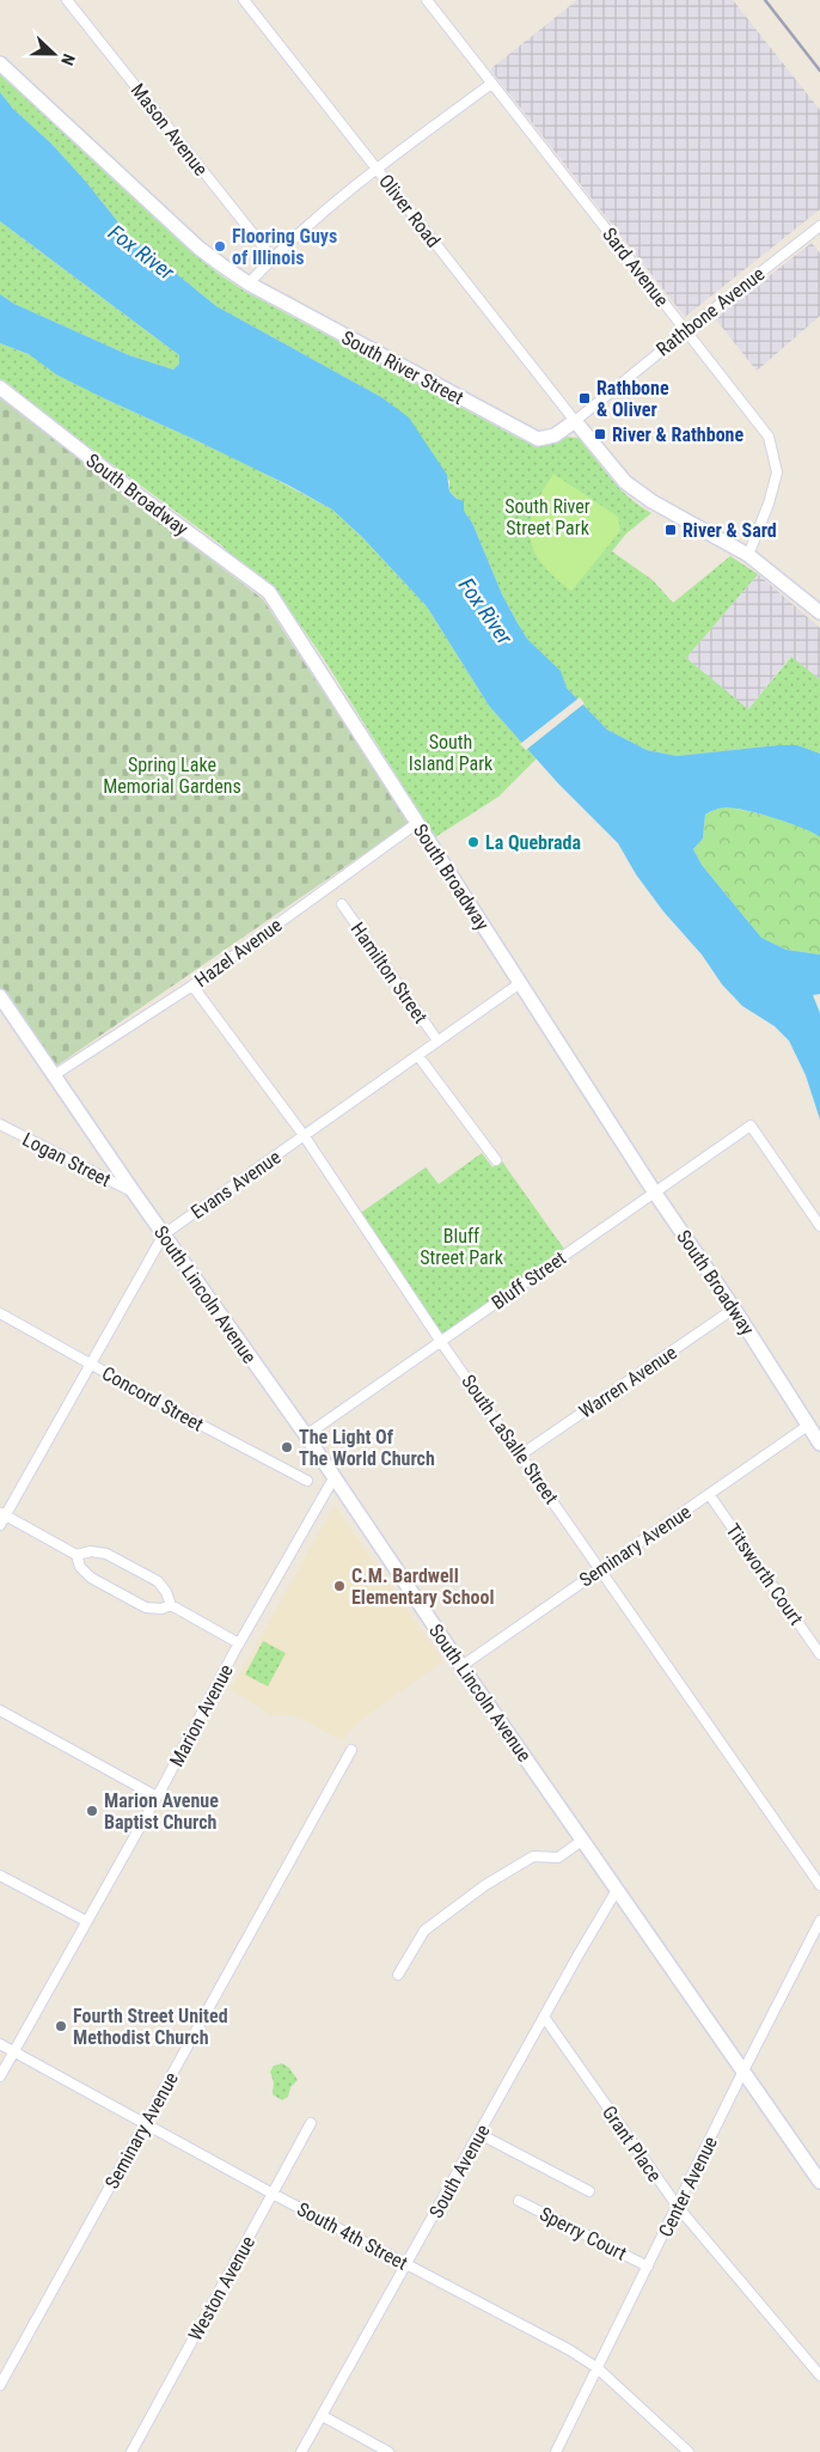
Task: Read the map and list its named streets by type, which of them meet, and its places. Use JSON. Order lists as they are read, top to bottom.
{
  "streets": {
    "street": [
      "Mason Avenue",
      "Oliver Road",
      "Sard Avenue",
      "Rathbone Avenue",
      "South River Street",
      "South Broadway",
      "Hazel Avenue",
      "Hamilton Street",
      "Logan Street",
      "Evans Avenue",
      "Bluff Street",
      "South Lincoln Avenue",
      "Warren Avenue",
      "Concord Street",
      "South LaSalle Street",
      "Seminary Avenue",
      "Titsworth Court",
      "Marion Avenue",
      "Grant Place",
      "South Avenue",
      "Center Avenue",
      "Sperry Court",
      "South 4th Street",
      "Weston Avenue"
    ]
  },
  "crossings": [
    ["Oliver Road", "Rathbone Avenue"],
    ["Oliver Road", "South River Street"],
    ["Sard Avenue", "Rathbone Avenue"],
    ["Rathbone Avenue", "South River Street"],
    ["South Broadway", "Hazel Avenue"],
    ["South Broadway", "Evans Avenue"],
    ["South Broadway", "Bluff Street"],
    ["South Broadway", "Warren Avenue"],
    ["South Broadway", "Seminary Avenue"],
    ["Hazel Avenue", "South Lincoln Avenue"],
    ["Hazel Avenue", "South LaSalle Street"],
    ["Hamilton Street", "Evans Avenue"],
    ["Logan Street", "South Lincoln Avenue"],
    ["Evans Avenue", "South Lincoln Avenue"],
    ["Evans Avenue", "Concord Street"],
    ["Evans Avenue", "South LaSalle Street"],
    ["Bluff Street", "South Lincoln Avenue"],
    ["Bluff Street", "South LaSalle Street"],
    ["South Lincoln Avenue", "Seminary Avenue"],
    ["South Lincoln Avenue", "Marion Avenue"],
    ["South Lincoln Avenue", "South Avenue"],
    ["South Lincoln Avenue", "Center Avenue"],
    ["Warren Avenue", "South LaSalle Street"],
    ["South LaSalle Street", "Seminary Avenue"],
    ["Seminary Avenue", "Titsworth Court"],
    ["Seminary Avenue", "South 4th Street"],
    ["Marion Avenue", "South 4th Street"],
    ["Grant Place", "South Avenue"],
    ["Grant Place", "Center Avenue"],
    ["South Avenue", "Sperry Court"],
    ["South Avenue", "South 4th Street"],
    ["Center Avenue", "Sperry Court"],
    ["Center Avenue", "South 4th Street"],
    ["South 4th Street", "Weston Avenue"]
  ],
  "water": ["Fox River"],
  "parks": [
    "South River Street Park",
    "South Island Park",
    "Spring Lake Memorial Gardens",
    "Bluff Street Park"
  ],
  "places": {
    "other": [
      "Flooring Guys of Illinois",
      "La Quebrada",
      "The Light Of The World Church",
      "C.M. Bardwell Elementary School",
      "Marion Avenue Baptist Church",
      "Fourth Street United Methodist Church"
    ],
    "transit": ["Rathbone & Oliver", "River & Rathbone", "River & Sard"]
  },
  "north": "right"
}
